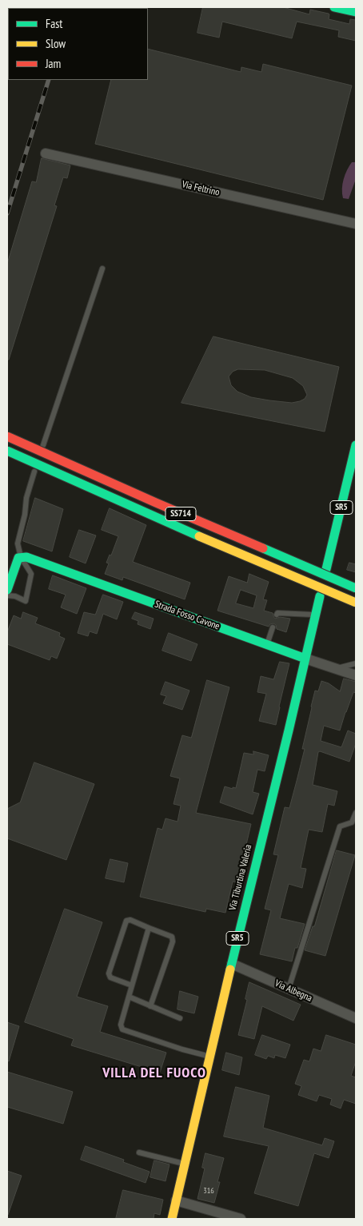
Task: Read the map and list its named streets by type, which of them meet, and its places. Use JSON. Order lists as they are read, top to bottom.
{
  "streets": {
    "main road": [
      "SR5",
      "SS714",
      "Strada Fosso Cavone",
      "Via Tiburtina Valeria"
    ],
    "street": ["Via Feltrino", "Via Albegna"]
  },
  "crossings": [
    ["Strada Fosso Cavone", "Via Tiburtina Valeria"],
    ["Via Tiburtina Valeria", "Via Albegna"]
  ],
  "districts": ["VILLA DEL FUOCO"],
  "house_numbers": ["316"],
  "legend": ["Fast", "Slow", "Jam"]
}
